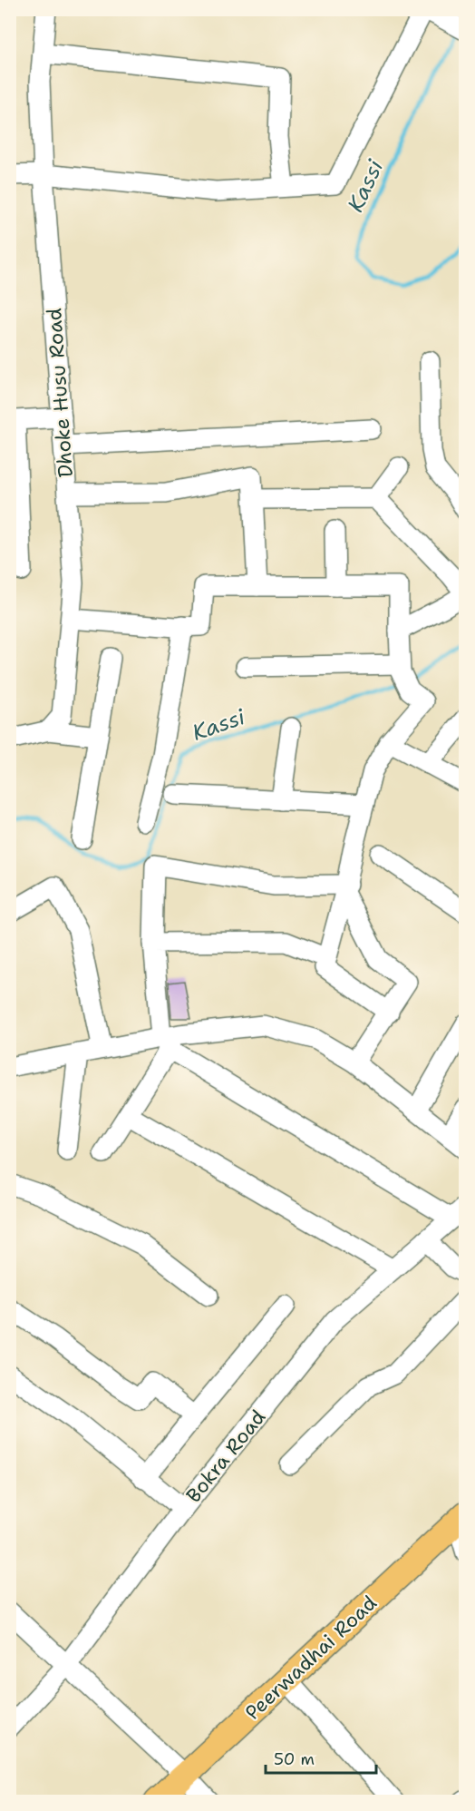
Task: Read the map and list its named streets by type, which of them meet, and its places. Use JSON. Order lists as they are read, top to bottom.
{
  "streets": {
    "main road": ["Peerwadhai Road"],
    "street": ["Dhoke Husu Road", "Bokra Road"]
  },
  "water": ["Kassi"],
  "scale_bar": "50 m"
}
